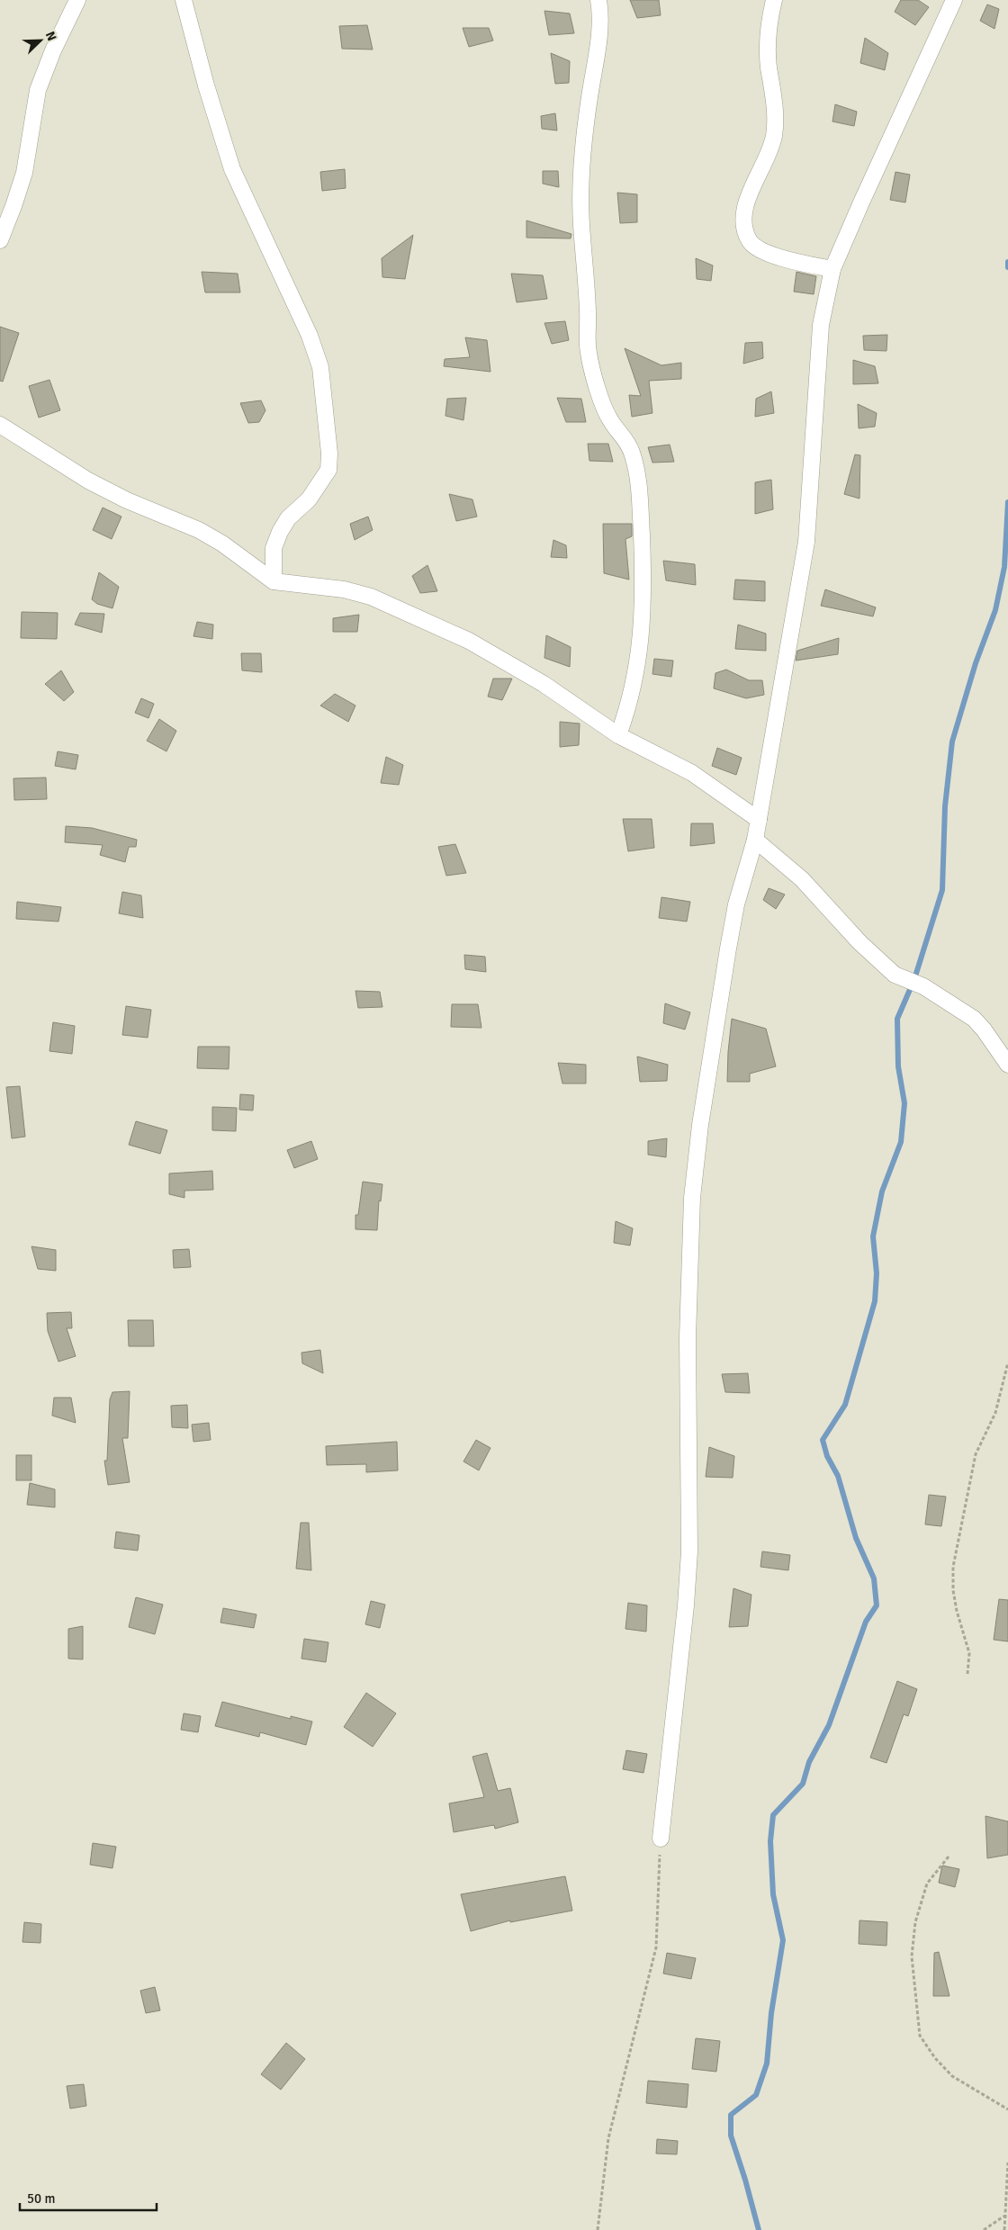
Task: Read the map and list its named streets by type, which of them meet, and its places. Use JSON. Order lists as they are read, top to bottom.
{
  "scale_bar": "50 m",
  "north": "top right"
}
